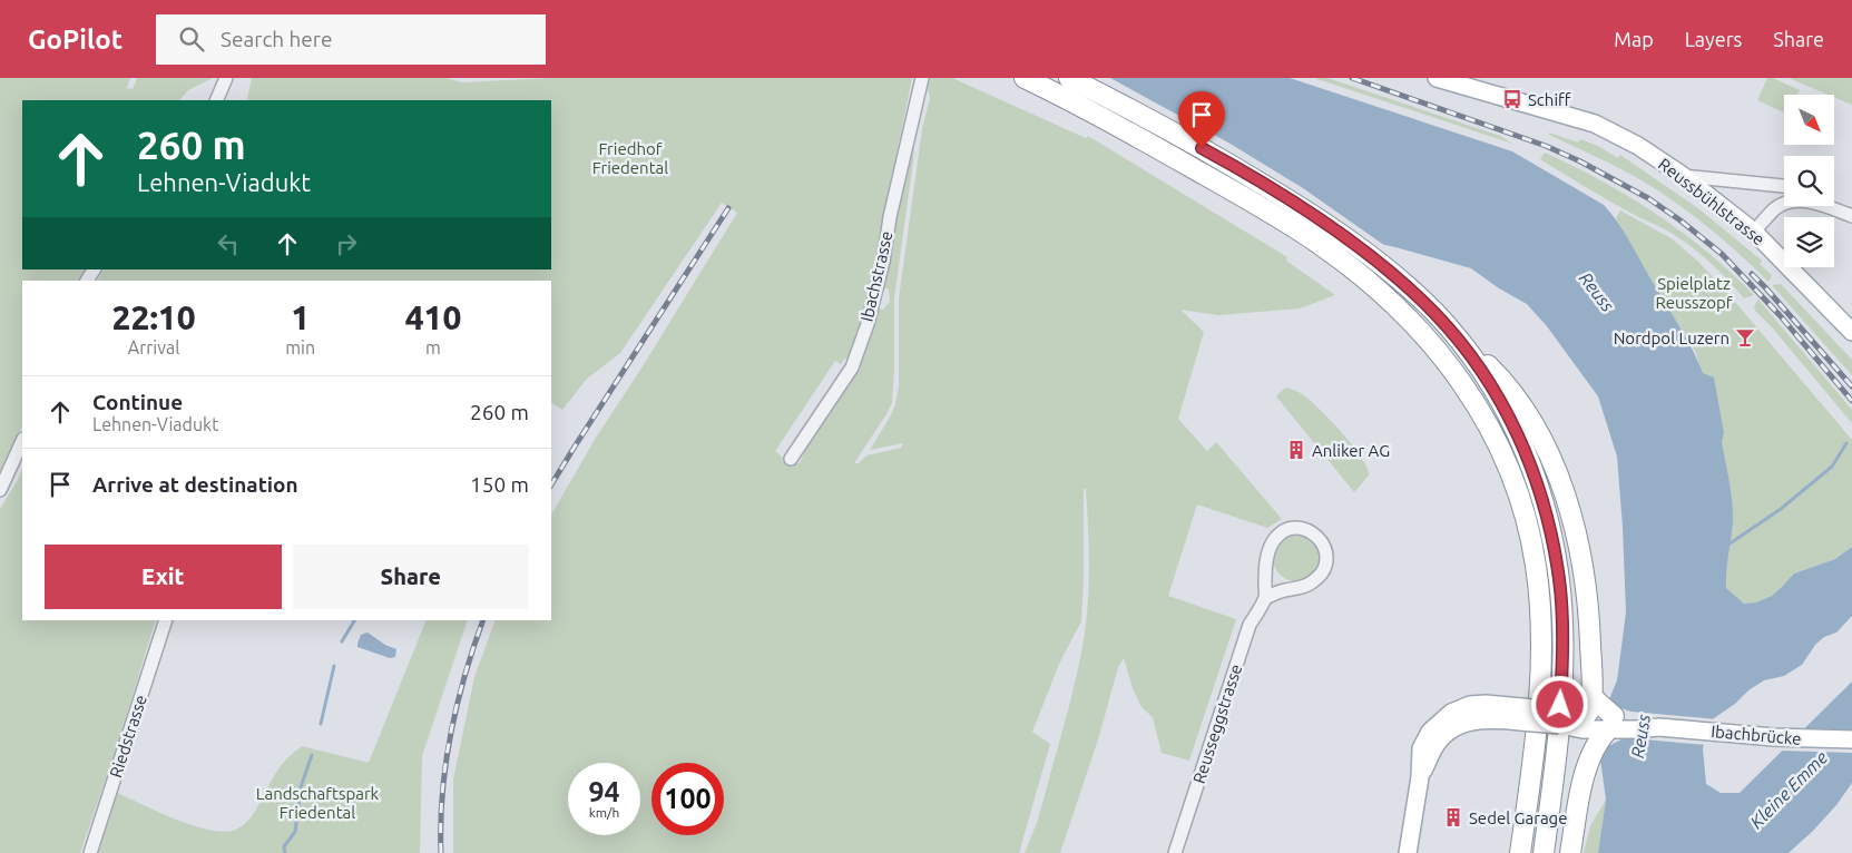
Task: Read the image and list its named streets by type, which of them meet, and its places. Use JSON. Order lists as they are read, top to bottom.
{
  "streets": {
    "main road": ["Reussbühlstrasse", "Ibachbrücke"],
    "street": ["Ibachstrasse", "Reusseggstrasse", "Riedstrasse"]
  },
  "water": ["Reuss", "Kleine Emme"],
  "parks": ["Friedhof Friedental", "Spielplatz Reusszopf", "Landschaftspark Friedental"],
  "places": {
    "bus stop": ["Schiff"],
    "bar": ["Nordpol Luzern"],
    "building": ["Anliker AG", "Sedel Garage"]
  },
  "north": "bottom right",
  "page": {
    "header": "GoPilot",
    "search": "Search here",
    "nav": ["Map", "Layers", "Share"],
    "turn": ["260 m", "Lehnen-Viadukt"],
    "eta": [
      "22:10",
      "Arrival",
      "1",
      "min",
      "410",
      "m"
    ],
    "list": [
      {
        "name": "Continue",
        "note": "Lehnen-Viadukt",
        "value": "260 m"
      },
      {
        "name": "Arrive at destination",
        "value": "150 m"
      }
    ],
    "buttons": ["Exit", "Share"],
    "speed": "94 km/h",
    "limit": "100"
  }
}
